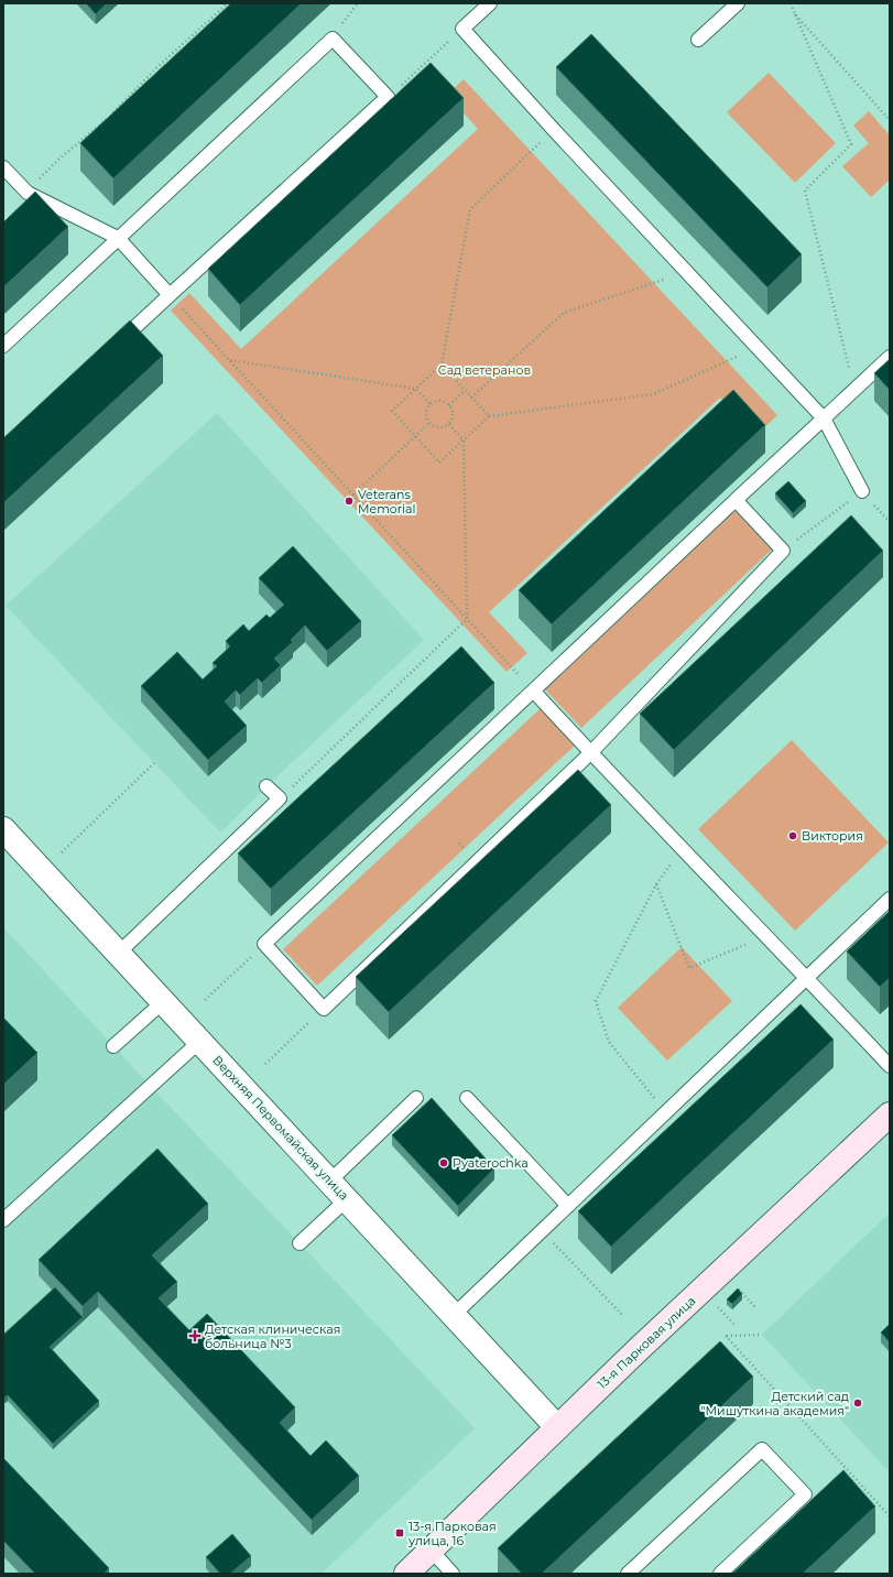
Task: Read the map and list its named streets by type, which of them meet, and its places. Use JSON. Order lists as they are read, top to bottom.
{
  "streets": {
    "street": ["Верхняя Первомайская улица", "13-я Парковая улица"]
  },
  "crossings": [
    ["Верхняя Первомайская улица", "13-я Парковая улица"]
  ],
  "parks": ["Сад ветеранов"],
  "places": {
    "other": [
      "Veterans Memorial",
      "Виктория",
      "Pyaterochka",
      "Детский сад \"Мишуткина академия\""
    ],
    "health": ["Детская клиническая больница №3"],
    "transit": ["13-я Парковая улица, 16"]
  }
}
